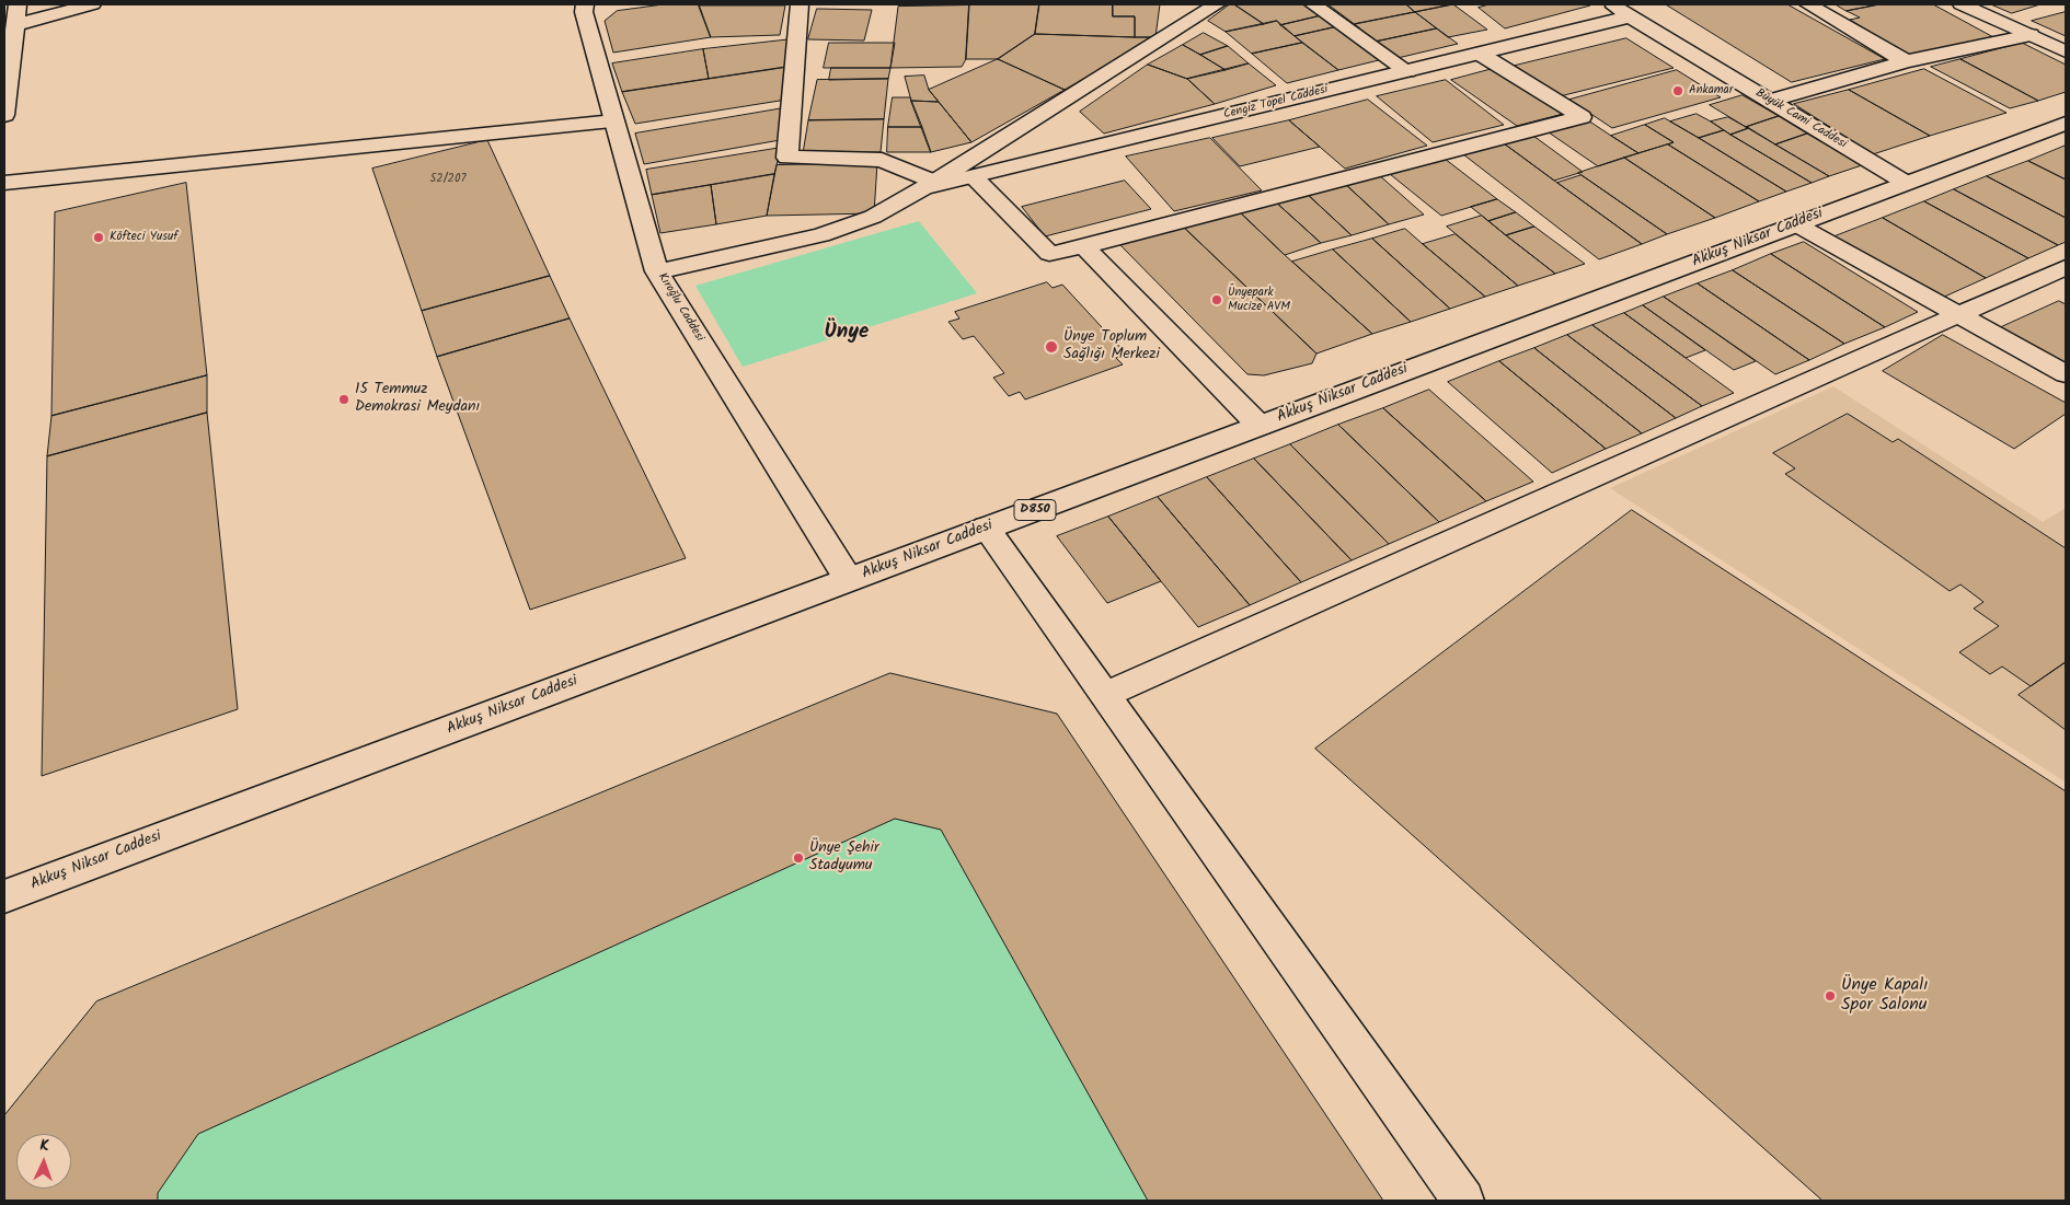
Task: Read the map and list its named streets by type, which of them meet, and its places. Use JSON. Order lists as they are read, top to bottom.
{
  "streets": {
    "street": [
      "Cengiz Topel Caddesi",
      "Büyük Cami Caddesi",
      "Akkuş Niksar Caddesi",
      "Kıroğlu Caddesi",
      "D850"
    ]
  },
  "crossings": [
    ["Cengiz Topel Caddesi", "Büyük Cami Caddesi"],
    ["Büyük Cami Caddesi", "Akkuş Niksar Caddesi"],
    ["Akkuş Niksar Caddesi", "Kıroğlu Caddesi"]
  ],
  "districts": ["Ünye"],
  "places": [
    "Ankamar",
    "Köfteci Yusuf",
    "Ünyepark Mucize AVM",
    "Ünye Toplum Sağlığı Merkezi",
    "15 Temmuz Demokrasi Meydanı",
    "Ünye Şehir Stadyumu",
    "Ünye Kapalı Spor Salonu"
  ],
  "house_numbers": ["52/207"],
  "north": "top"
}
